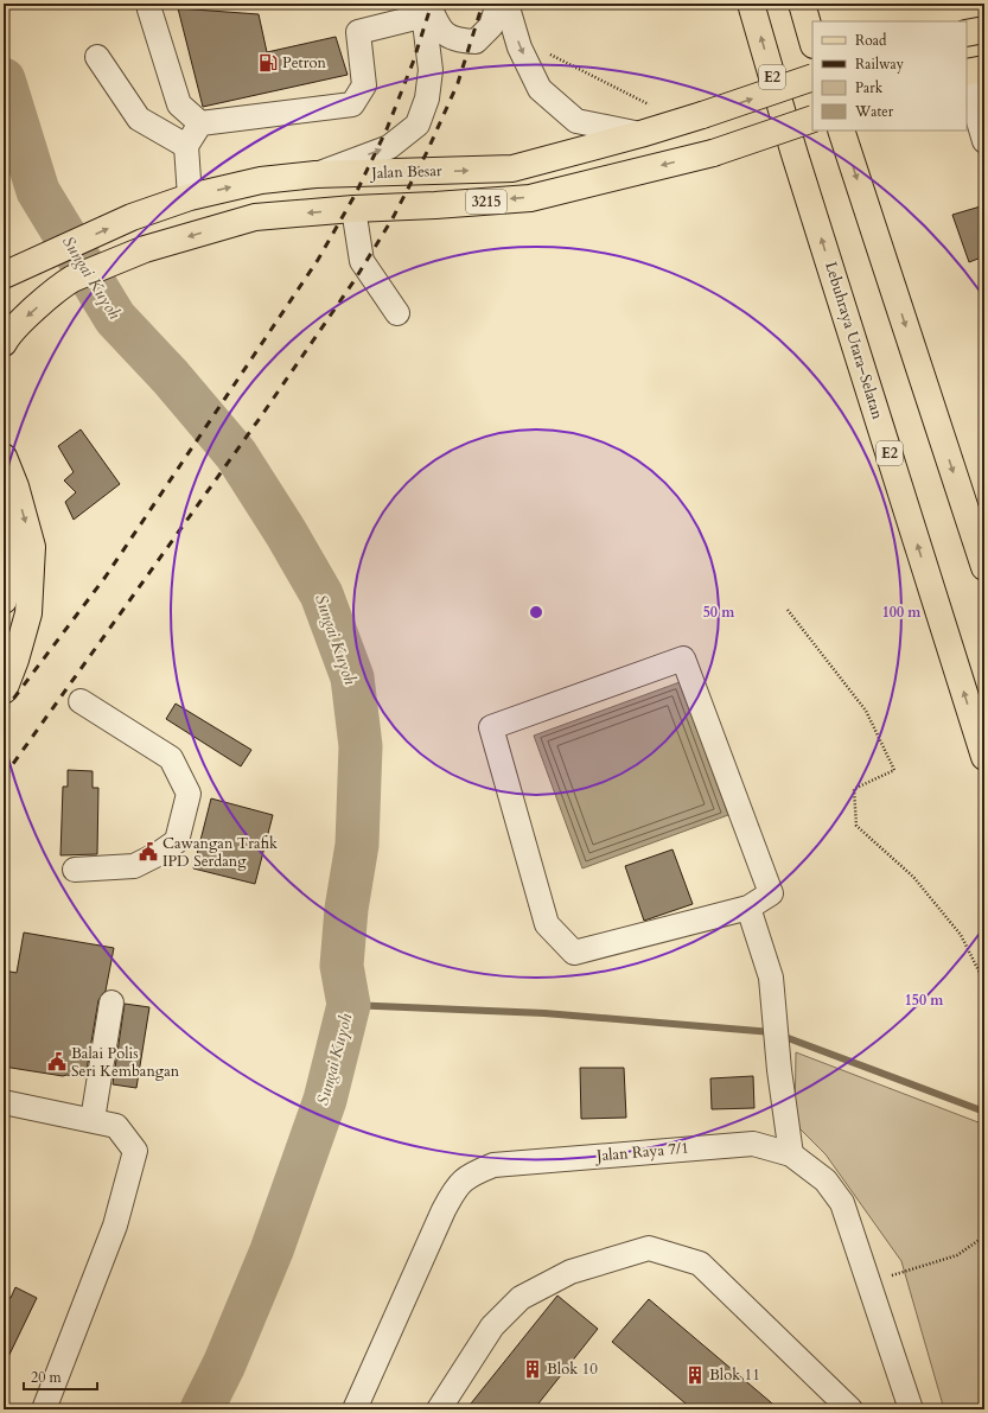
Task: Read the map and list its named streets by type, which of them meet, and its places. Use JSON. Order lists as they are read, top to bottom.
{
  "streets": {
    "main road": [
      "E2",
      "Jalan Besar",
      "3215",
      "Lebuhraya Utara–Selatan"
    ],
    "street": ["Jalan Raya 7/1"]
  },
  "water": ["Sungai Kuyoh"],
  "places": {
    "fuel station": ["Petron"],
    "public building": ["Cawangan Trafik IPD Serdang", "Balai Polis Seri Kembangan"],
    "building": ["Blok 10", "Blok 11"]
  },
  "legend": [
    "Road",
    "Railway",
    "Park",
    "Water"
  ],
  "scale_bar": "20 m",
  "rings": ["50 m", "100 m", "150 m"]
}
